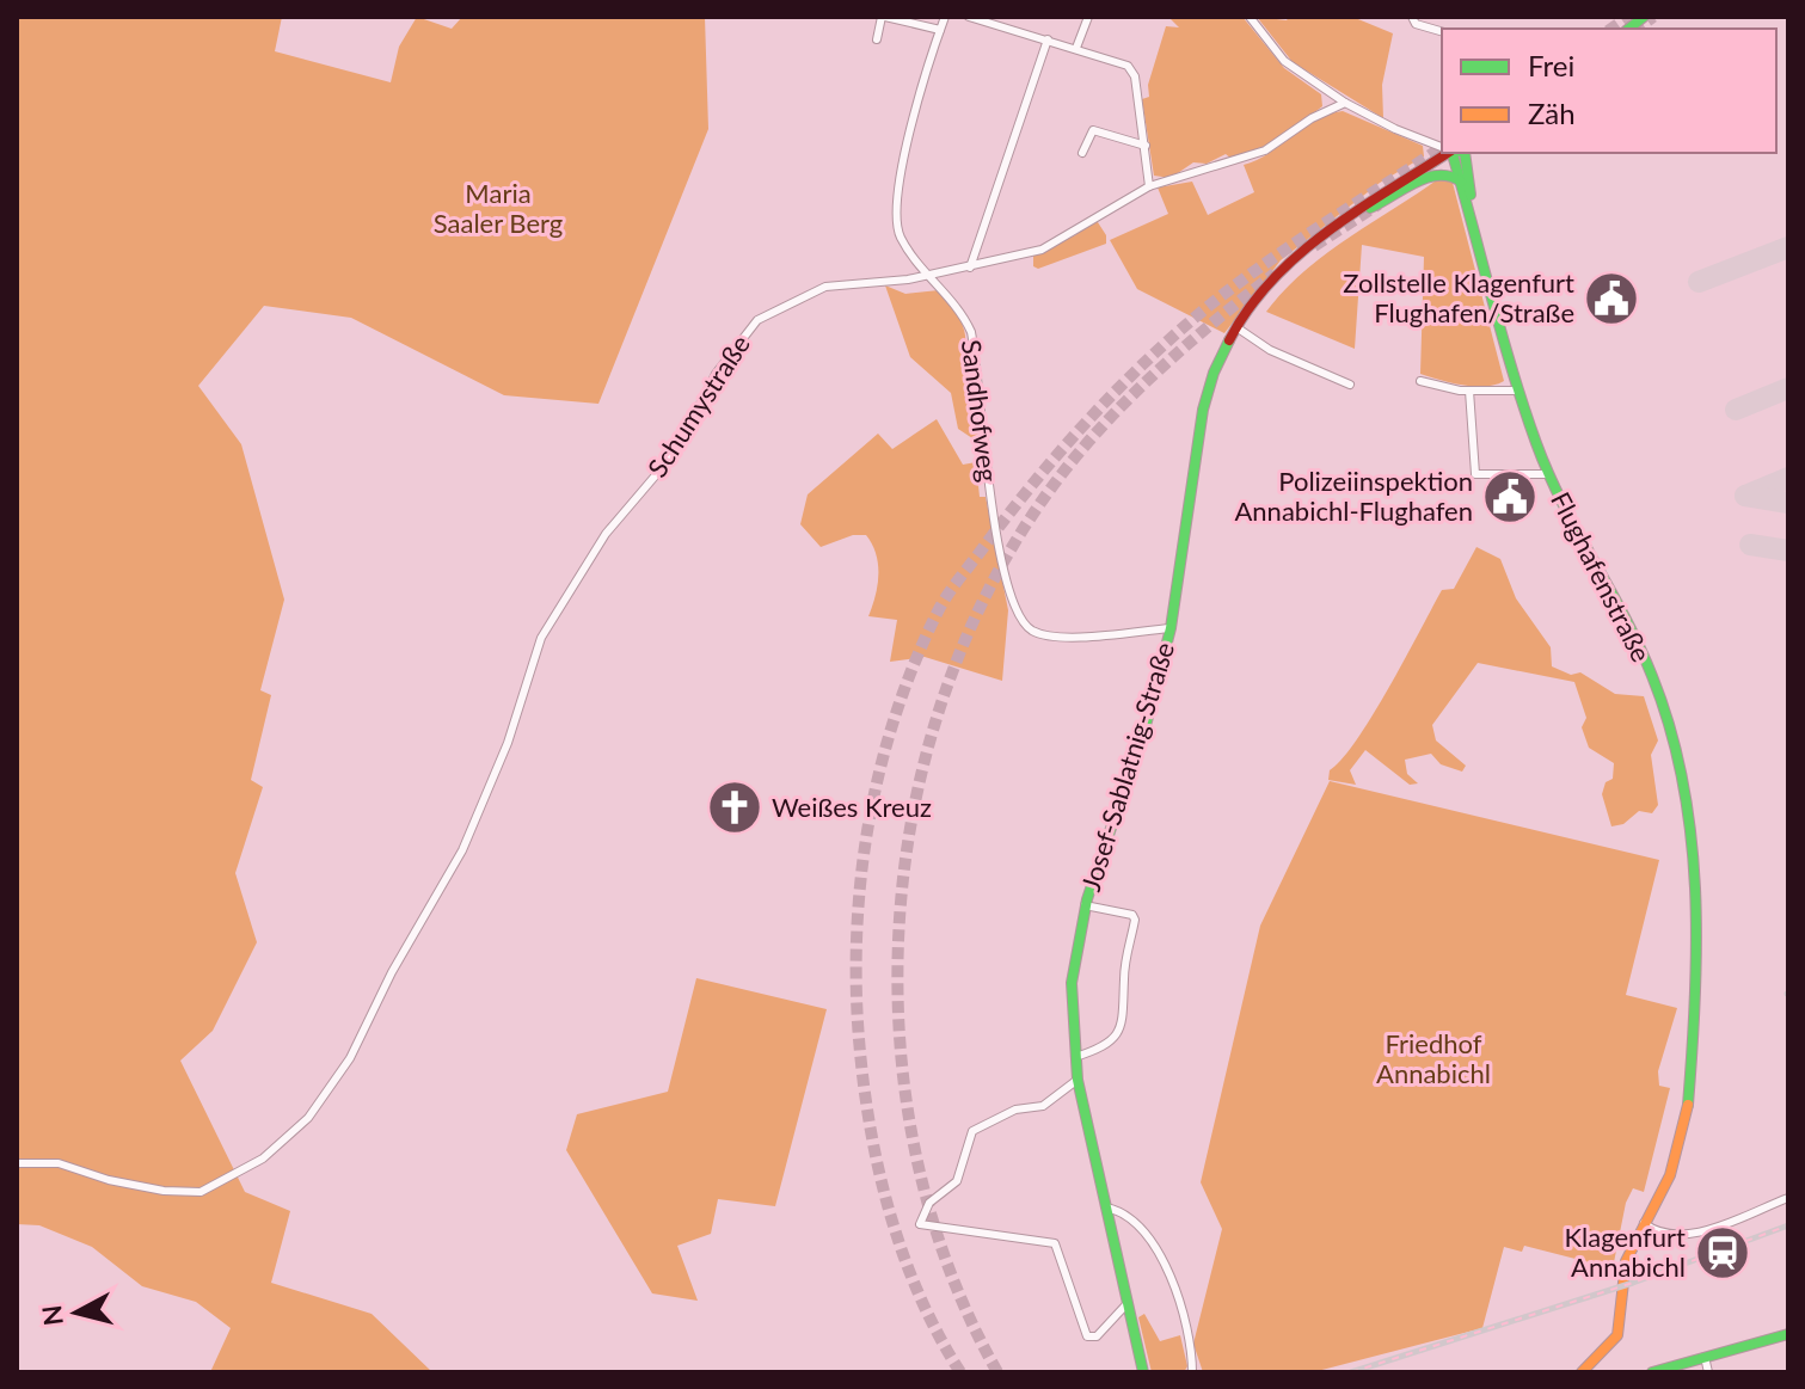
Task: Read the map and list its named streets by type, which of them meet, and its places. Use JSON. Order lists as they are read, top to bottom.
{
  "streets": {
    "main road": ["Flughafenstraße", "Josef-Sablatnig-Straße"],
    "street": ["Schumystraße", "Sandhofweg"]
  },
  "crossings": [
    ["Schumystraße", "Sandhofweg"],
    ["Sandhofweg", "Josef-Sablatnig-Straße"]
  ],
  "parks": ["Maria Saaler Berg", "Friedhof Annabichl"],
  "places": {
    "public building": ["Zollstelle Klagenfurt Flughafen/Straße", "Polizeiinspektion Annabichl-Flughafen"],
    "church": ["Weißes Kreuz"],
    "station": ["Klagenfurt Annabichl"]
  },
  "legend": ["Frei", "Zäh"],
  "north": "left"
}
